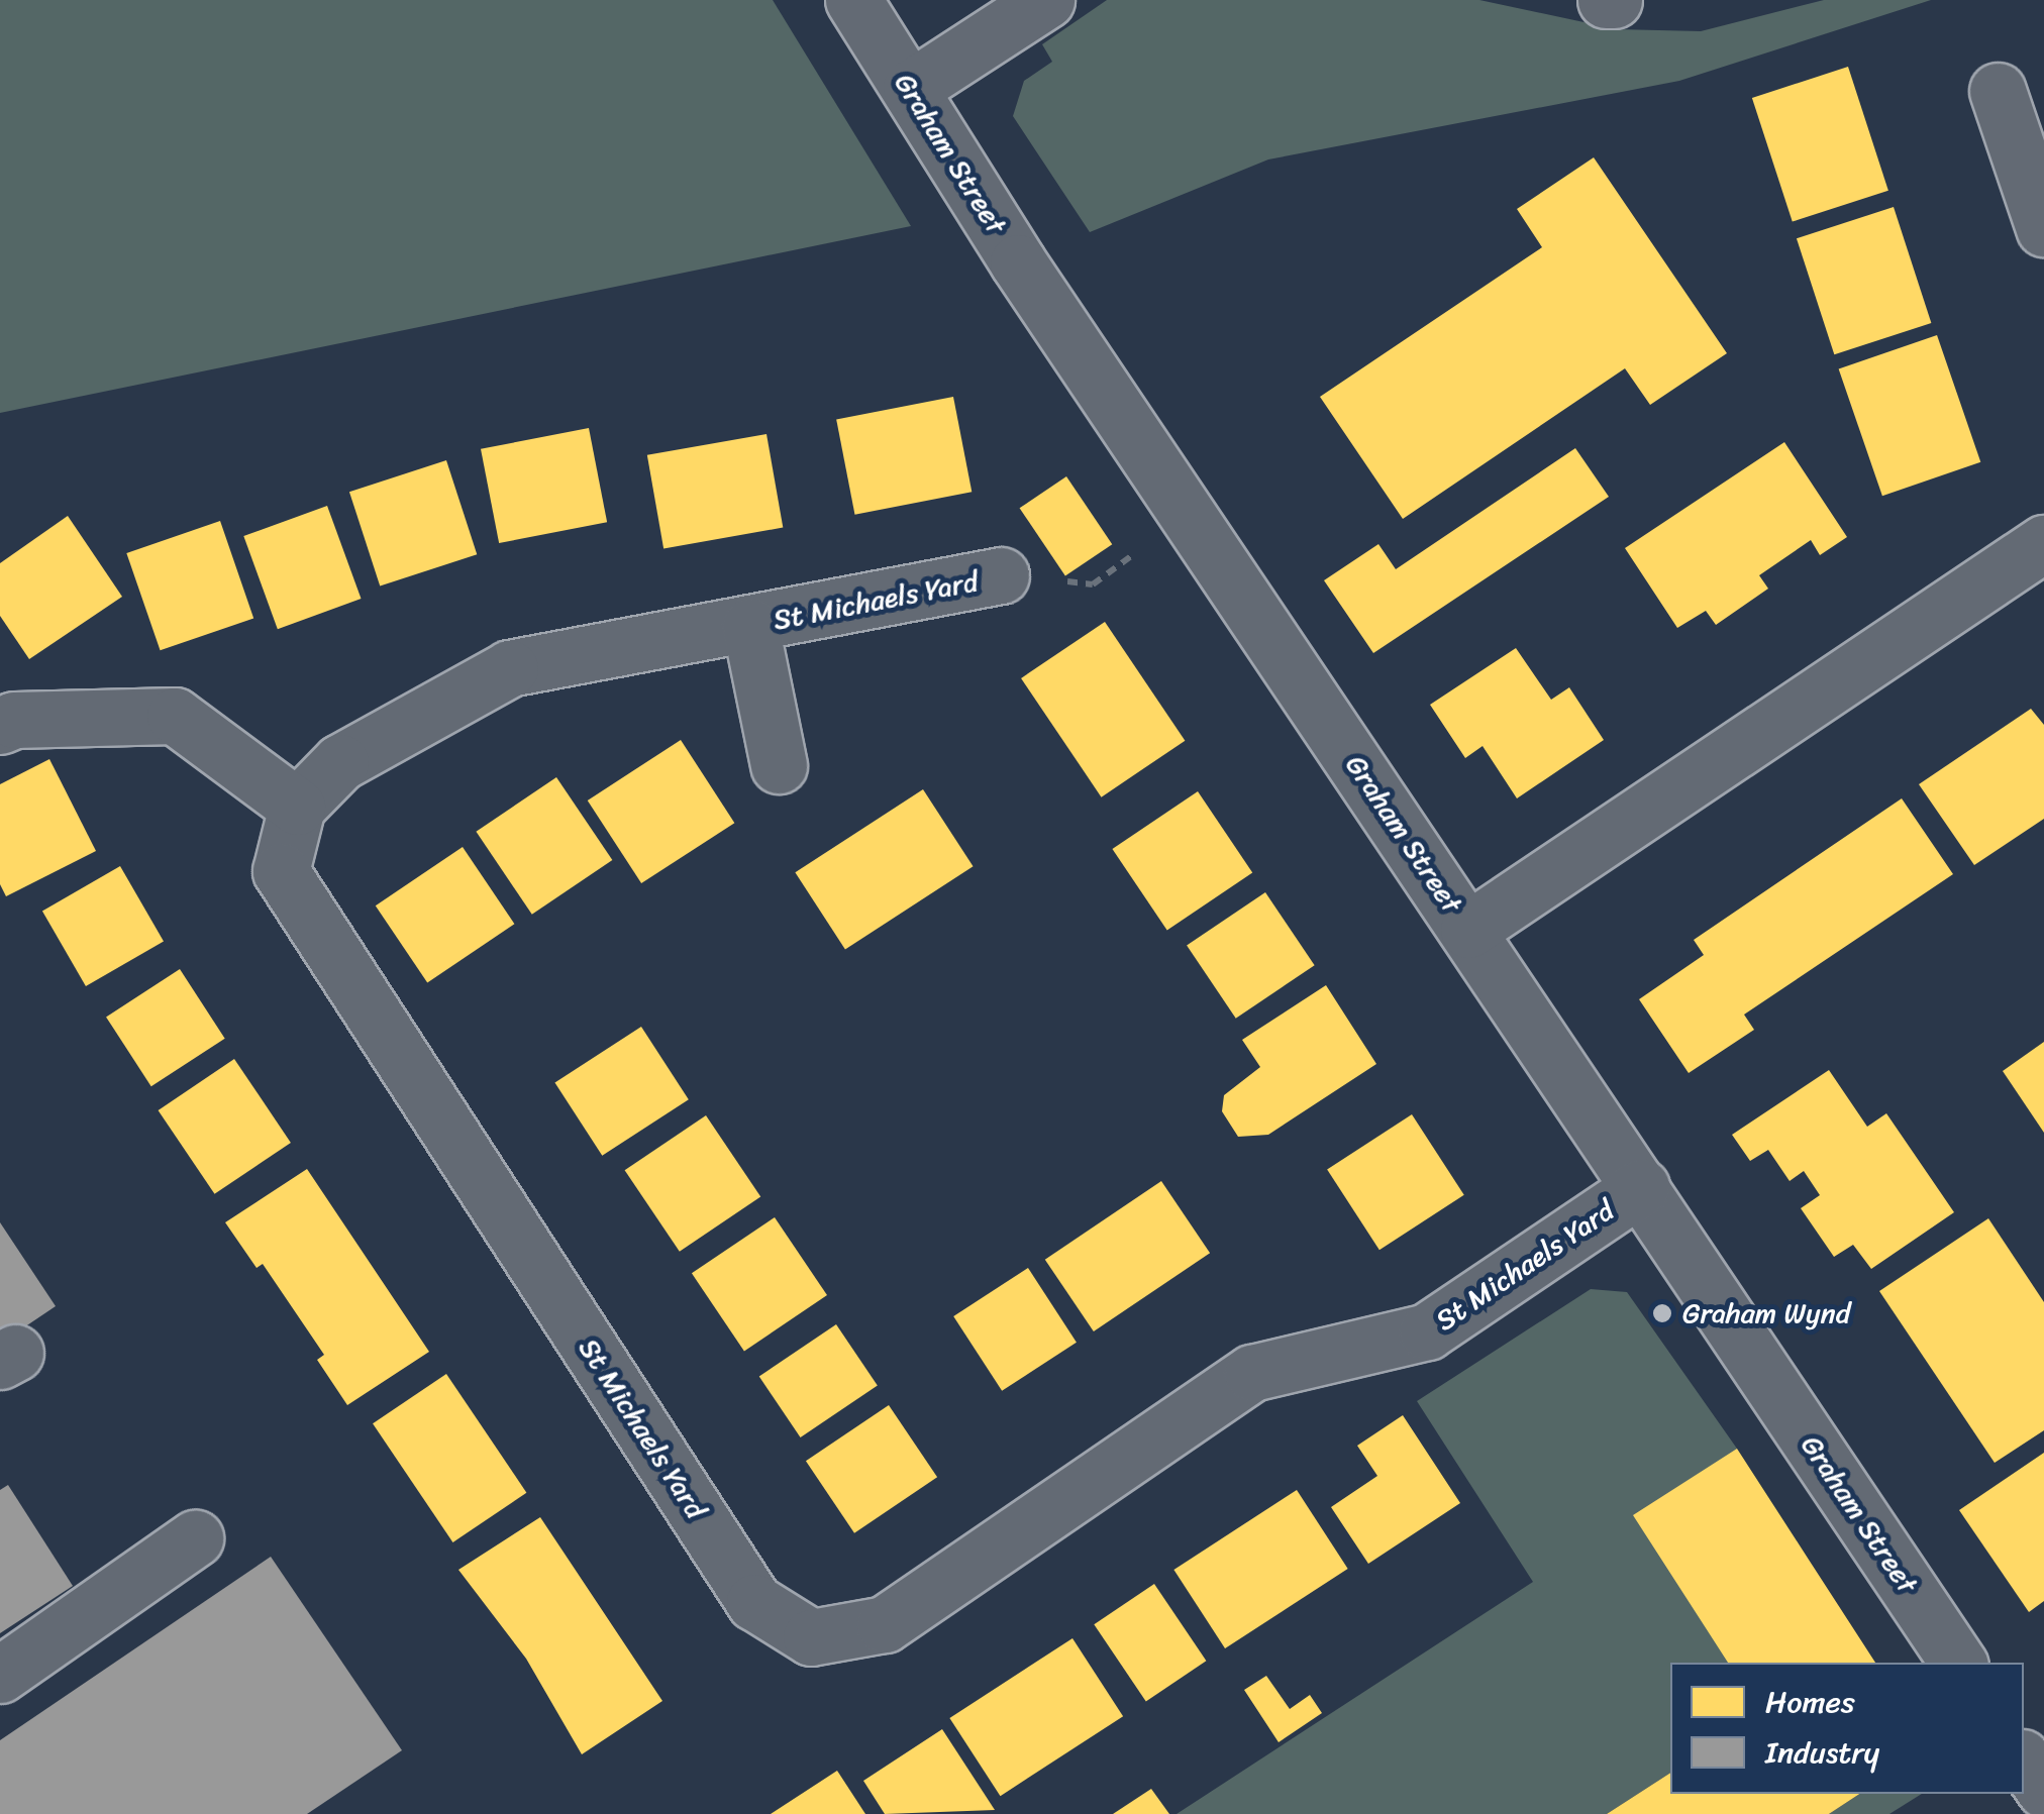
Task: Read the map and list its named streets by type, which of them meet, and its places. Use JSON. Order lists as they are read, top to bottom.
{
  "streets": {
    "street": ["Graham Street", "St Michaels Yard"]
  },
  "crossings": [
    ["Graham Street", "St Michaels Yard"]
  ],
  "places": ["Graham Wynd"],
  "legend": ["Homes", "Industry"]
}
